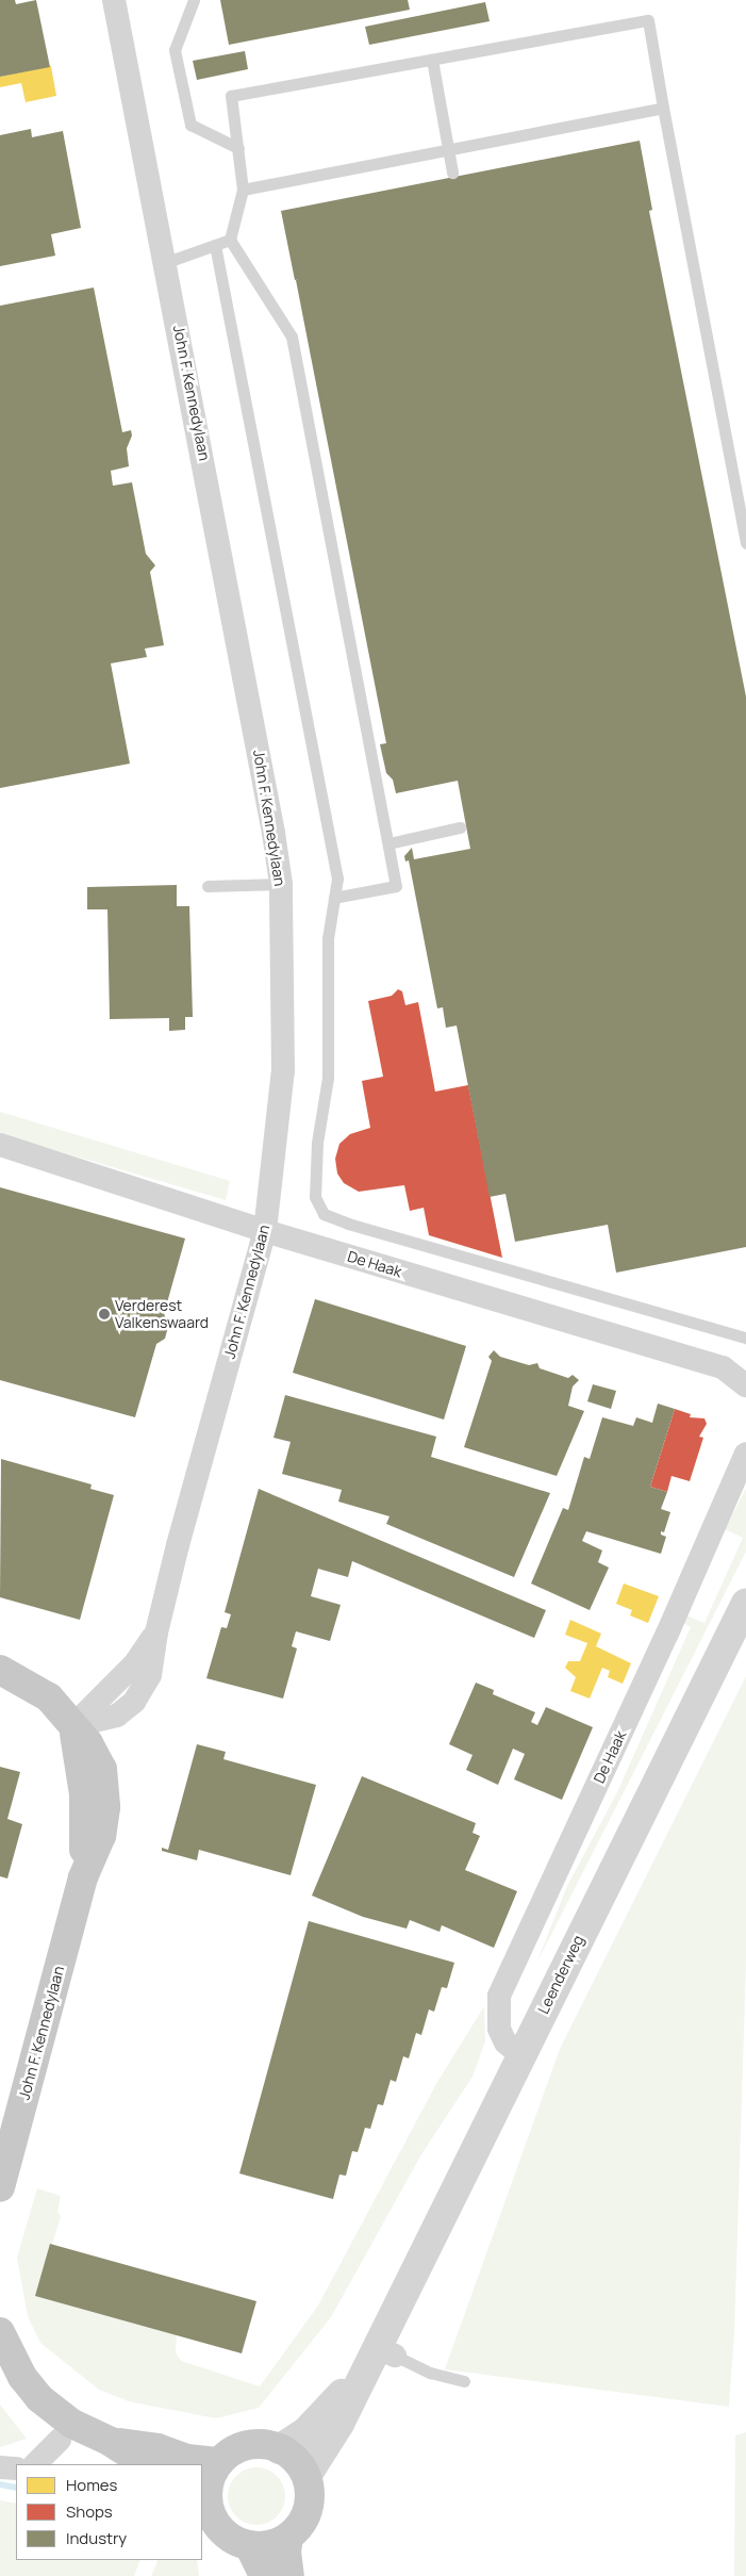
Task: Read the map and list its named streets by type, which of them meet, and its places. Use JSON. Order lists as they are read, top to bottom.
{
  "streets": {
    "main road": ["John F. Kennedylaan"],
    "street": ["De Haak", "Leenderweg"]
  },
  "crossings": [
    ["John F. Kennedylaan", "De Haak"],
    ["De Haak", "Leenderweg"]
  ],
  "places": ["Verderest Valkenswaard"],
  "legend": ["Homes", "Shops", "Industry"]
}
